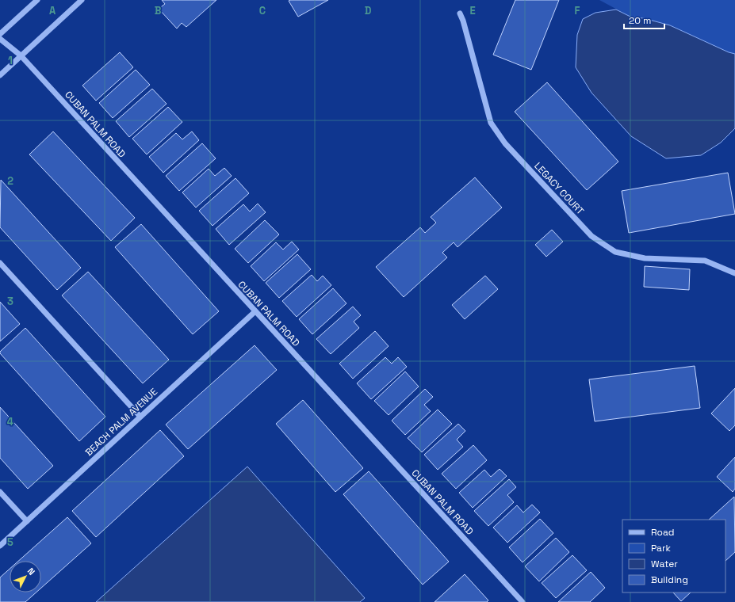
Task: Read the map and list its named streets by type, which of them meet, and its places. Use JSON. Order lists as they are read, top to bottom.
{
  "streets": {
    "street": ["CUBAN PALM ROAD", "LEGACY COURT", "BEACH PALM AVENUE"]
  },
  "crossings": [
    ["CUBAN PALM ROAD", "BEACH PALM AVENUE"]
  ],
  "legend": [
    "Road",
    "Park",
    "Water",
    "Building"
  ],
  "scale_bar": "20 m",
  "north": "top right",
  "grid": {
    "columns": [
      "A",
      "B",
      "C",
      "D",
      "E",
      "F"
    ],
    "rows": [
      "1",
      "2",
      "3",
      "4",
      "5"
    ]
  }
}
